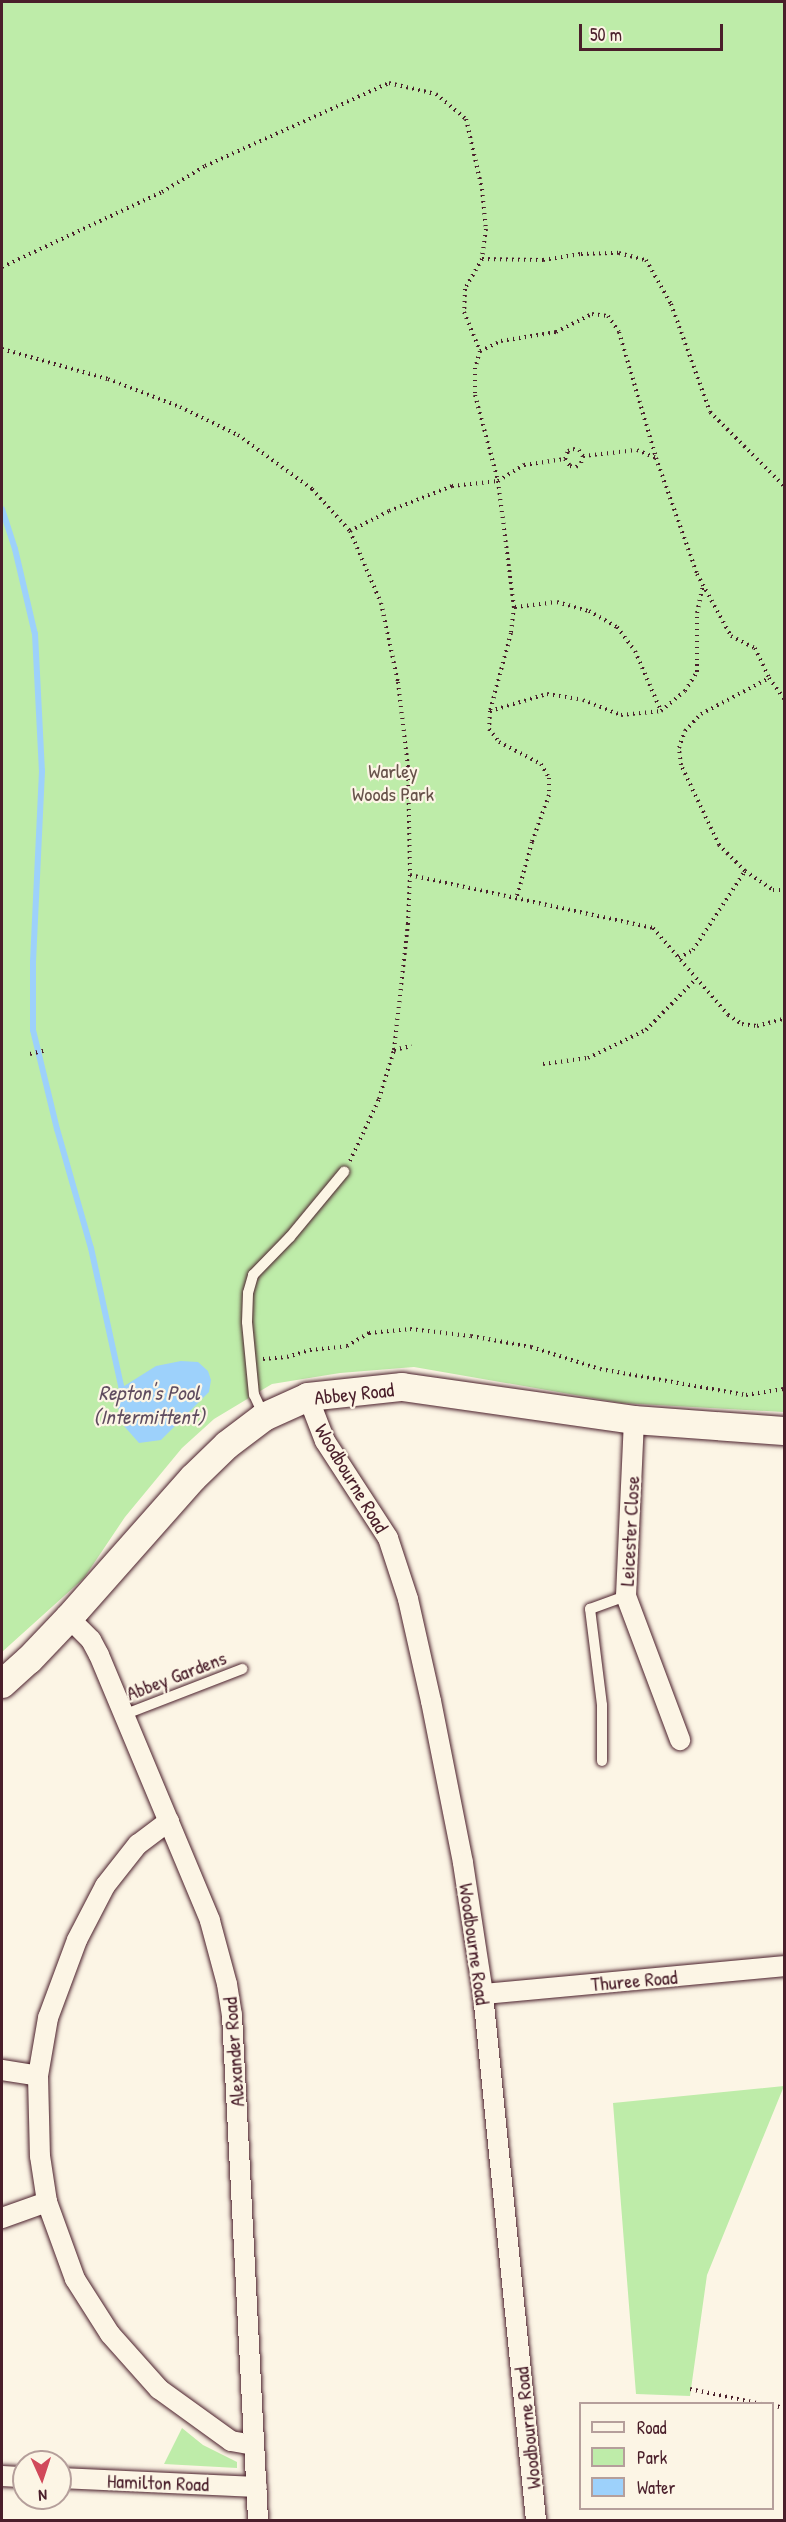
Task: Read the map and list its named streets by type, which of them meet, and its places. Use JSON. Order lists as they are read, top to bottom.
{
  "streets": {
    "street": [
      "Abbey Road",
      "Woodbourne Road",
      "Leicester Close",
      "Thuree Road",
      "Alexander Road",
      "Hamilton Road"
    ],
    "lane": ["Abbey Gardens"]
  },
  "crossings": [
    ["Abbey Road", "Woodbourne Road"],
    ["Abbey Road", "Leicester Close"],
    ["Abbey Road", "Alexander Road"],
    ["Woodbourne Road", "Thuree Road"],
    ["Abbey Gardens", "Alexander Road"],
    ["Alexander Road", "Hamilton Road"]
  ],
  "water": ["Repton's Pool (Intermittent)"],
  "parks": ["Warley Woods Park"],
  "legend": ["Road", "Park", "Water"],
  "scale_bar": "50 m",
  "north": "bottom"
}
